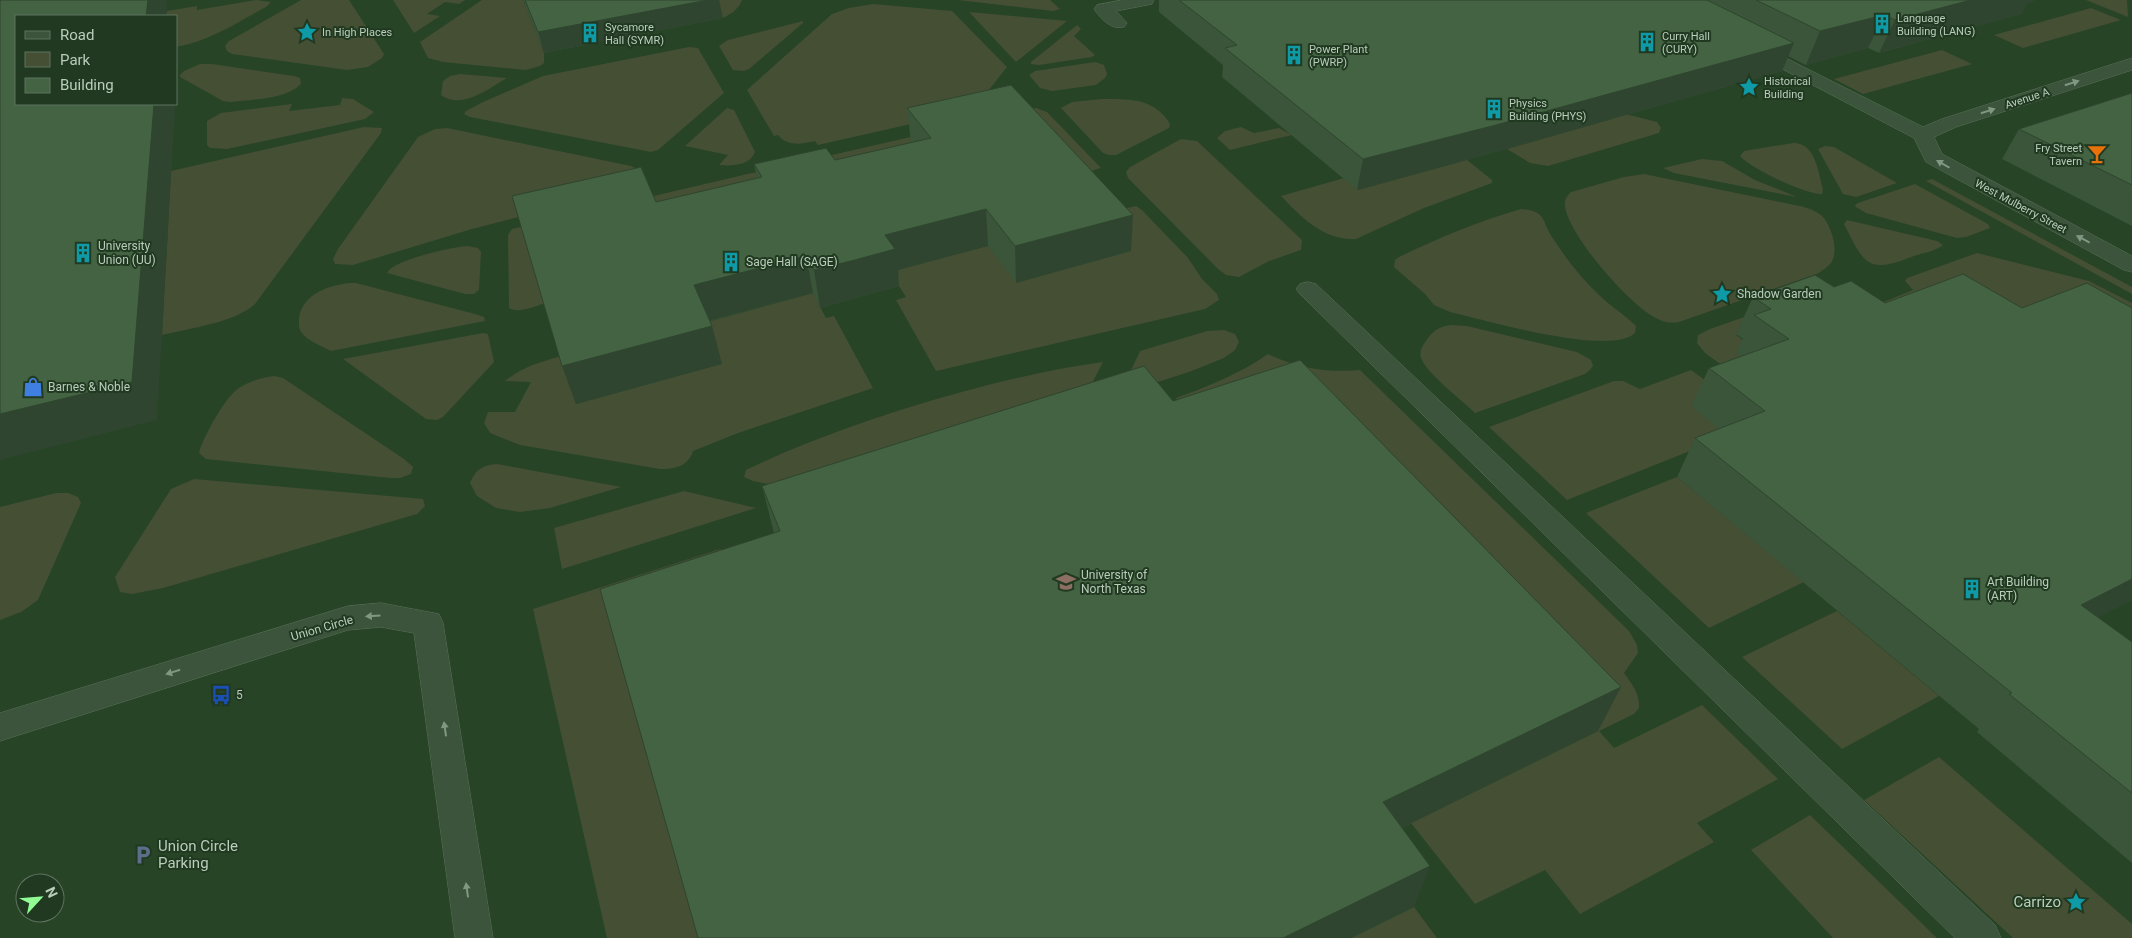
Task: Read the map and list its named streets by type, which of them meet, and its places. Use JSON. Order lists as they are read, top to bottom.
{
  "streets": {
    "street": ["Avenue A", "West Mulberry Street", "Union Circle"]
  },
  "crossings": [
    ["Avenue A", "West Mulberry Street"]
  ],
  "one_way": ["Avenue A", "West Mulberry Street"],
  "places": {
    "building": [
      "Language Building (LANG)",
      "Sycamore Hall (SYMR)",
      "Curry Hall (CURY)",
      "Power Plant (PWRP)",
      "Physics Building (PHYS)",
      "University Union (UU)",
      "Sage Hall (SAGE)",
      "Art Building (ART)"
    ],
    "place": [
      "In High Places",
      "Historical Building",
      "Shadow Garden",
      "Carrizo"
    ],
    "bar": ["Fry Street Tavern"],
    "shop": ["Barnes & Noble"],
    "school or university": ["University of North Texas"],
    "bus stop": ["5"],
    "parking": ["Union Circle Parking"]
  },
  "legend": ["Road", "Park", "Building"],
  "north": "top right"
}
